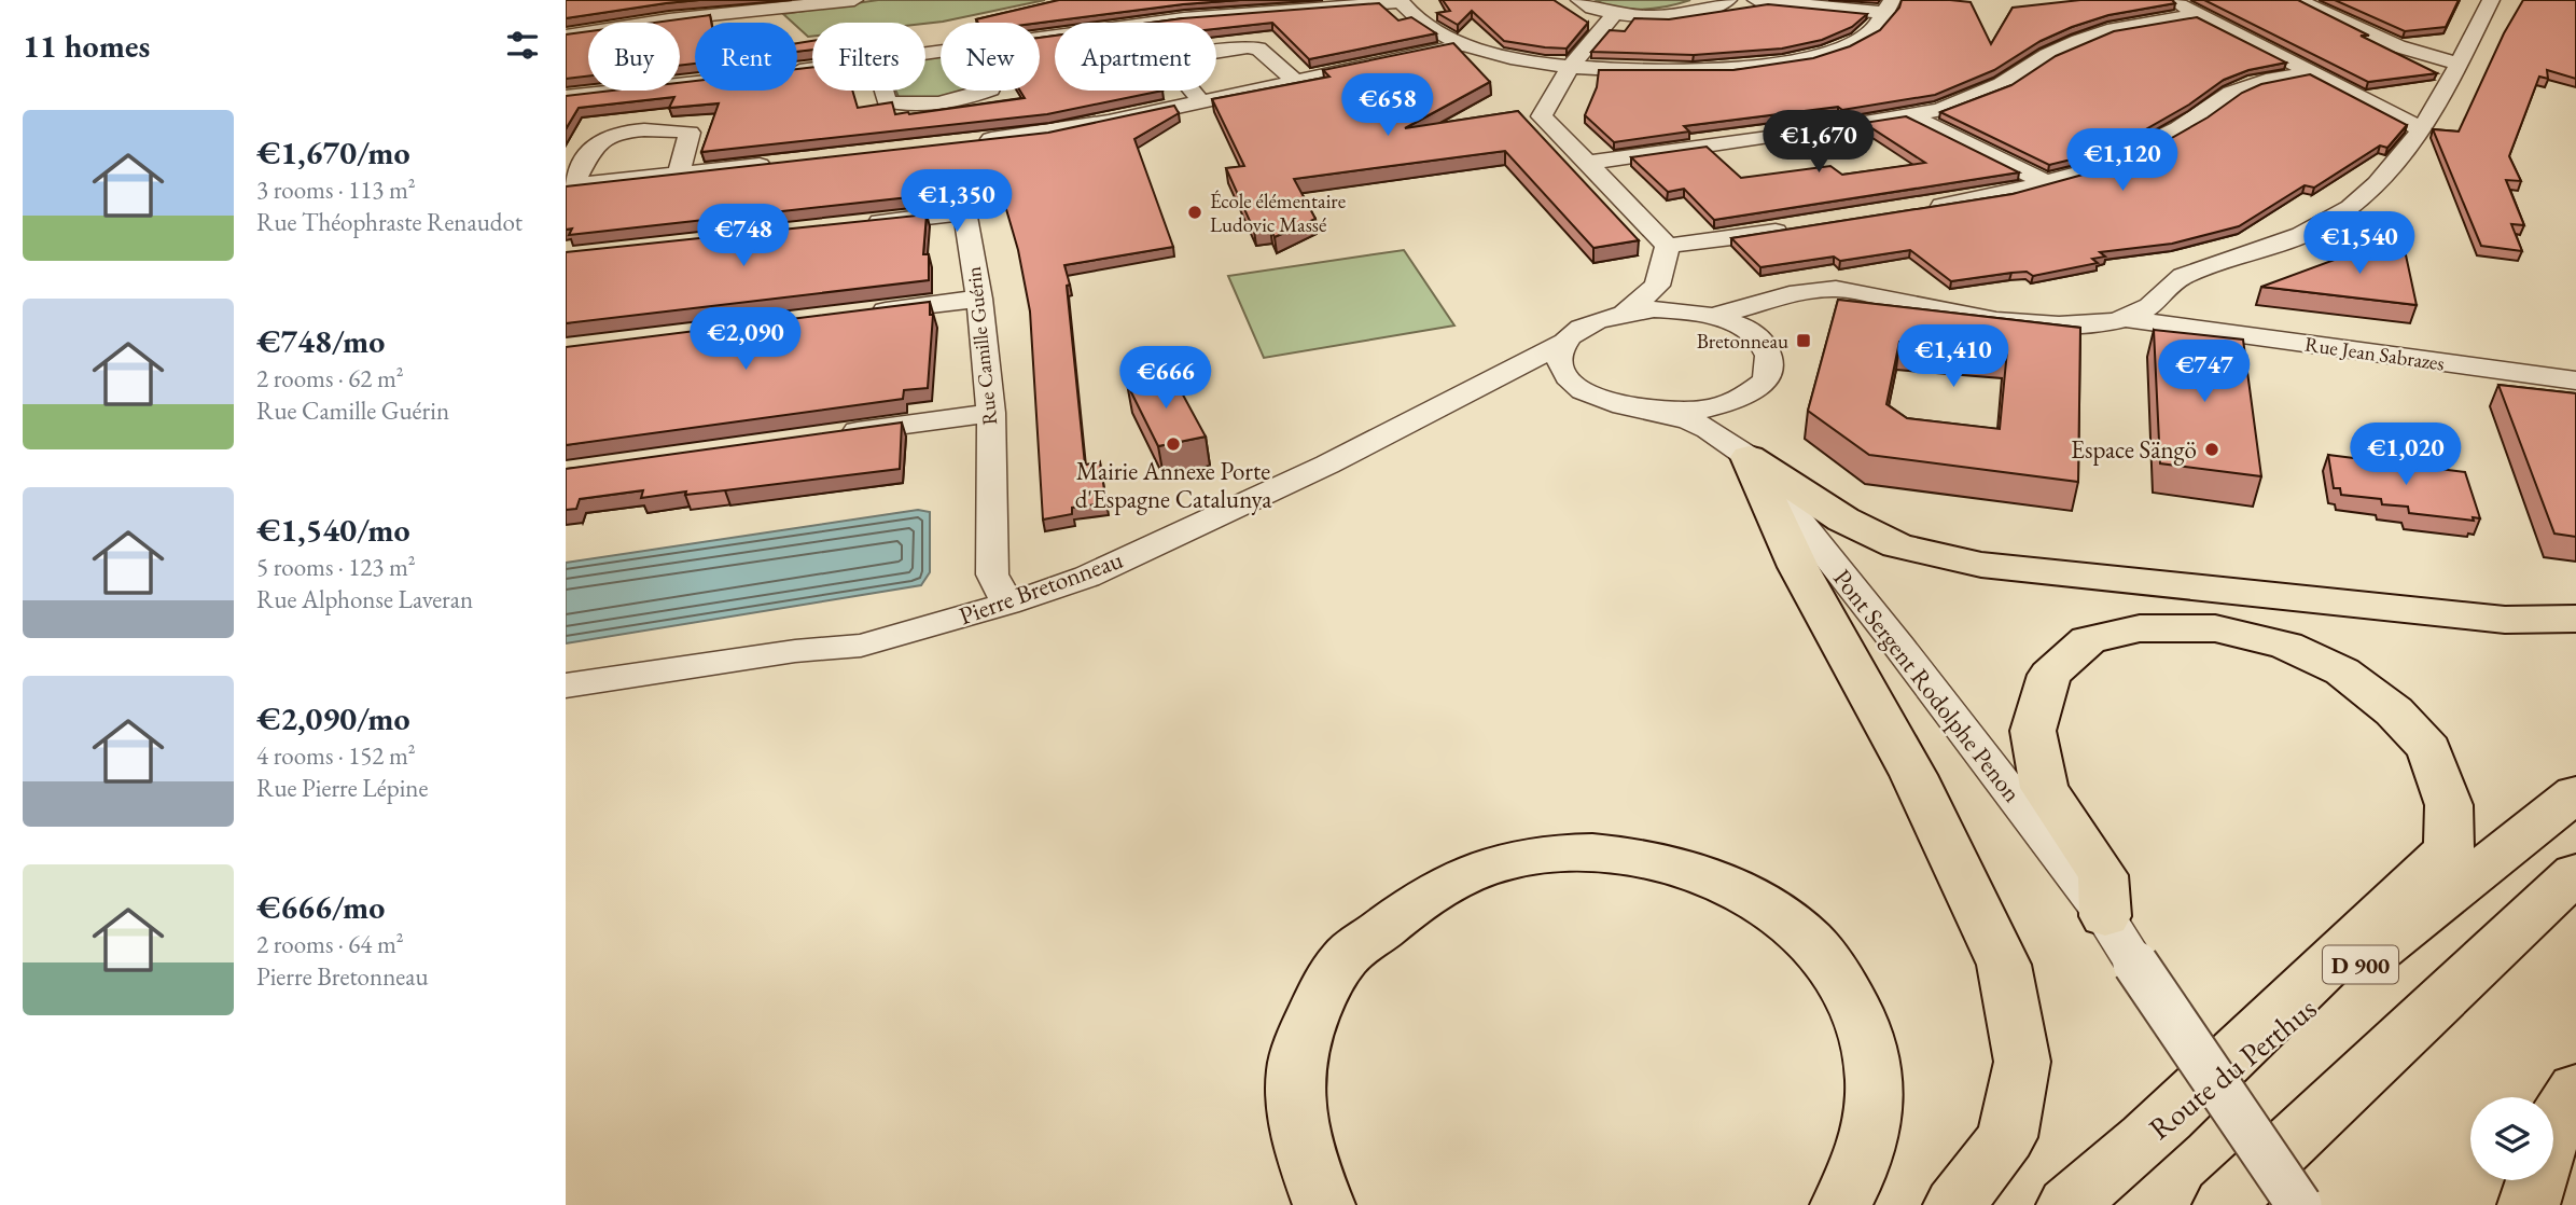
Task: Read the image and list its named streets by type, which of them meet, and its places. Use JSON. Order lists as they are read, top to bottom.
{
  "streets": {
    "main road": ["D 900", "Route du Perthus"],
    "street": [
      "Rue Camille Guérin",
      "Rue Jean Sabrazes",
      "Pierre Bretonneau",
      "Pont Sergent Rodolphe Penon"
    ]
  },
  "crossings": [
    ["Rue Camille Guérin", "Pierre Bretonneau"]
  ],
  "places": {
    "other": ["École élémentaire Ludovic Massé", "Mairie Annexe Porte d'Espagne Catalunya", "Espace Sängö"],
    "transit": ["Bretonneau"]
  },
  "page": {
    "heading": "11 homes",
    "chip": [
      "Buy",
      "Rent",
      "Filters",
      "New",
      "Apartment"
    ],
    "price": [
      "€658",
      "€1,670",
      "€1,120",
      "€1,350",
      "€748",
      "€1,540",
      "€2,090",
      "€1,410",
      "€747",
      "€666",
      "€1,020"
    ],
    "list": [
      {
        "name": "€1,670/mo",
        "note": "3 rooms · 113 m² · Rue Théophraste Renaudot"
      },
      {
        "name": "€748/mo",
        "note": "2 rooms · 62 m² · Rue Camille Guérin"
      },
      {
        "name": "€1,540/mo",
        "note": "5 rooms · 123 m² · Rue Alphonse Laveran"
      },
      {
        "name": "€2,090/mo",
        "note": "4 rooms · 152 m² · Rue Pierre Lépine"
      },
      {
        "name": "€666/mo",
        "note": "2 rooms · 64 m² · Pierre Bretonneau"
      }
    ]
  }
}
